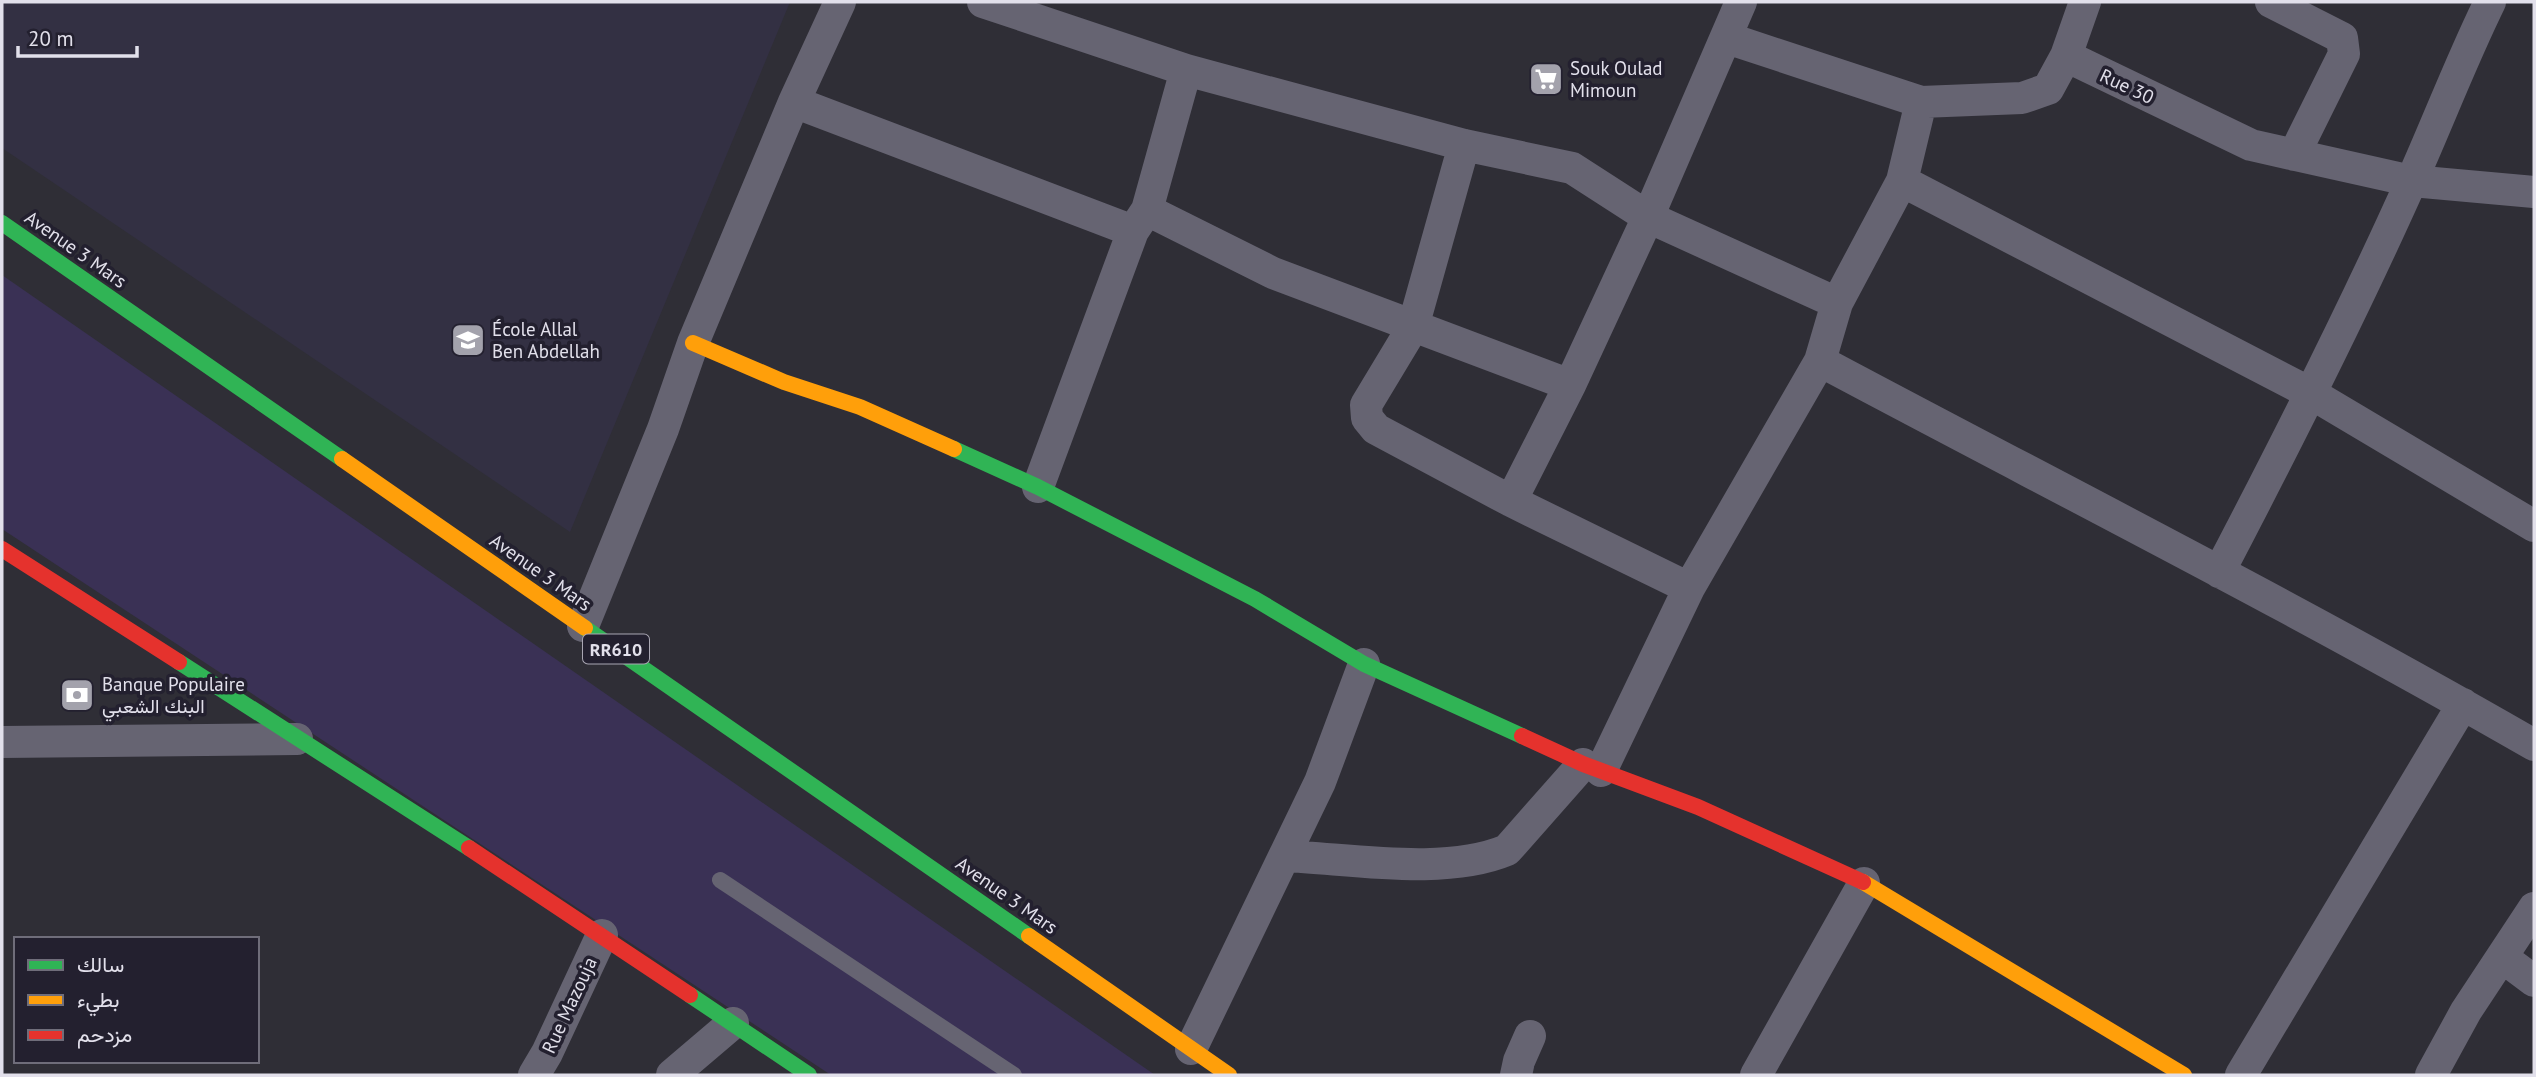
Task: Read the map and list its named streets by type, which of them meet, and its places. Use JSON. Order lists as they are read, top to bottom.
{
  "streets": {
    "main road": ["Avenue 3 Mars", "RR610"],
    "street": ["Rue 30", "Rue Mazouja"]
  },
  "places": {
    "supermarket": ["Souk Oulad Mimoun"],
    "school or university": ["École Allal Ben Abdellah"],
    "bank": ["Banque Populaire البنك الشعبي"]
  },
  "legend": ["سالك", "بطيء", "مزدحم"],
  "scale_bar": "20 m"
}
